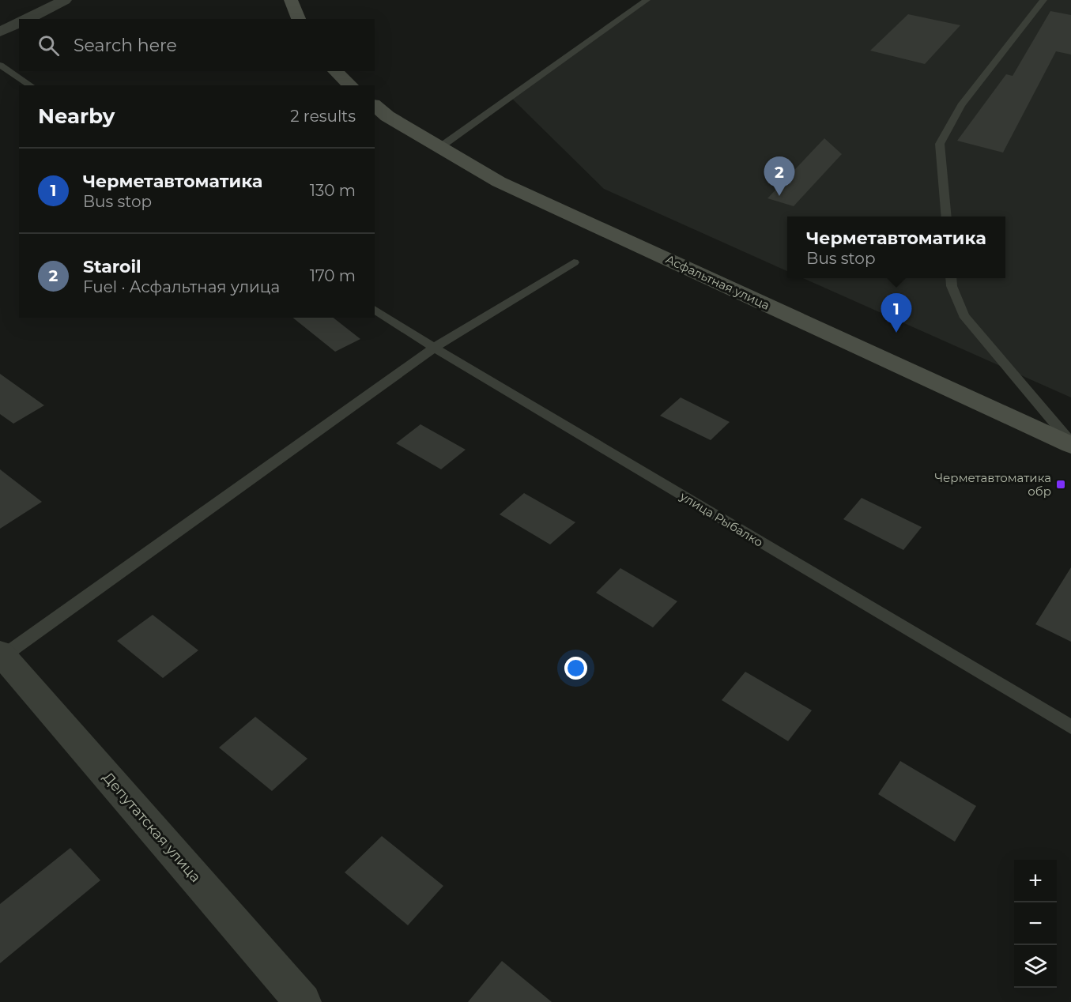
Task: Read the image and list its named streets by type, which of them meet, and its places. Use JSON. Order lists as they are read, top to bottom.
{
  "streets": {
    "main road": ["Асфальтная улица"],
    "street": ["Депутатская улица"],
    "lane": ["улица Рыбалко"]
  },
  "places": {
    "transit": ["Черметавтоматика обр"]
  },
  "page": {
    "search": "Search here",
    "heading": ["Nearby", "2 results"],
    "list": [
      {
        "mark": "1",
        "name": "Черметавтоматика",
        "note": "Bus stop",
        "value": "130 m"
      },
      {
        "mark": "2",
        "name": "Staroil",
        "note": "Fuel · Асфальтная улица",
        "value": "170 m"
      }
    ],
    "pins": ["2", "1"],
    "popup": ["Черметавтоматика", "Bus stop"],
    "map_buttons": ["+", "−"]
  }
}
